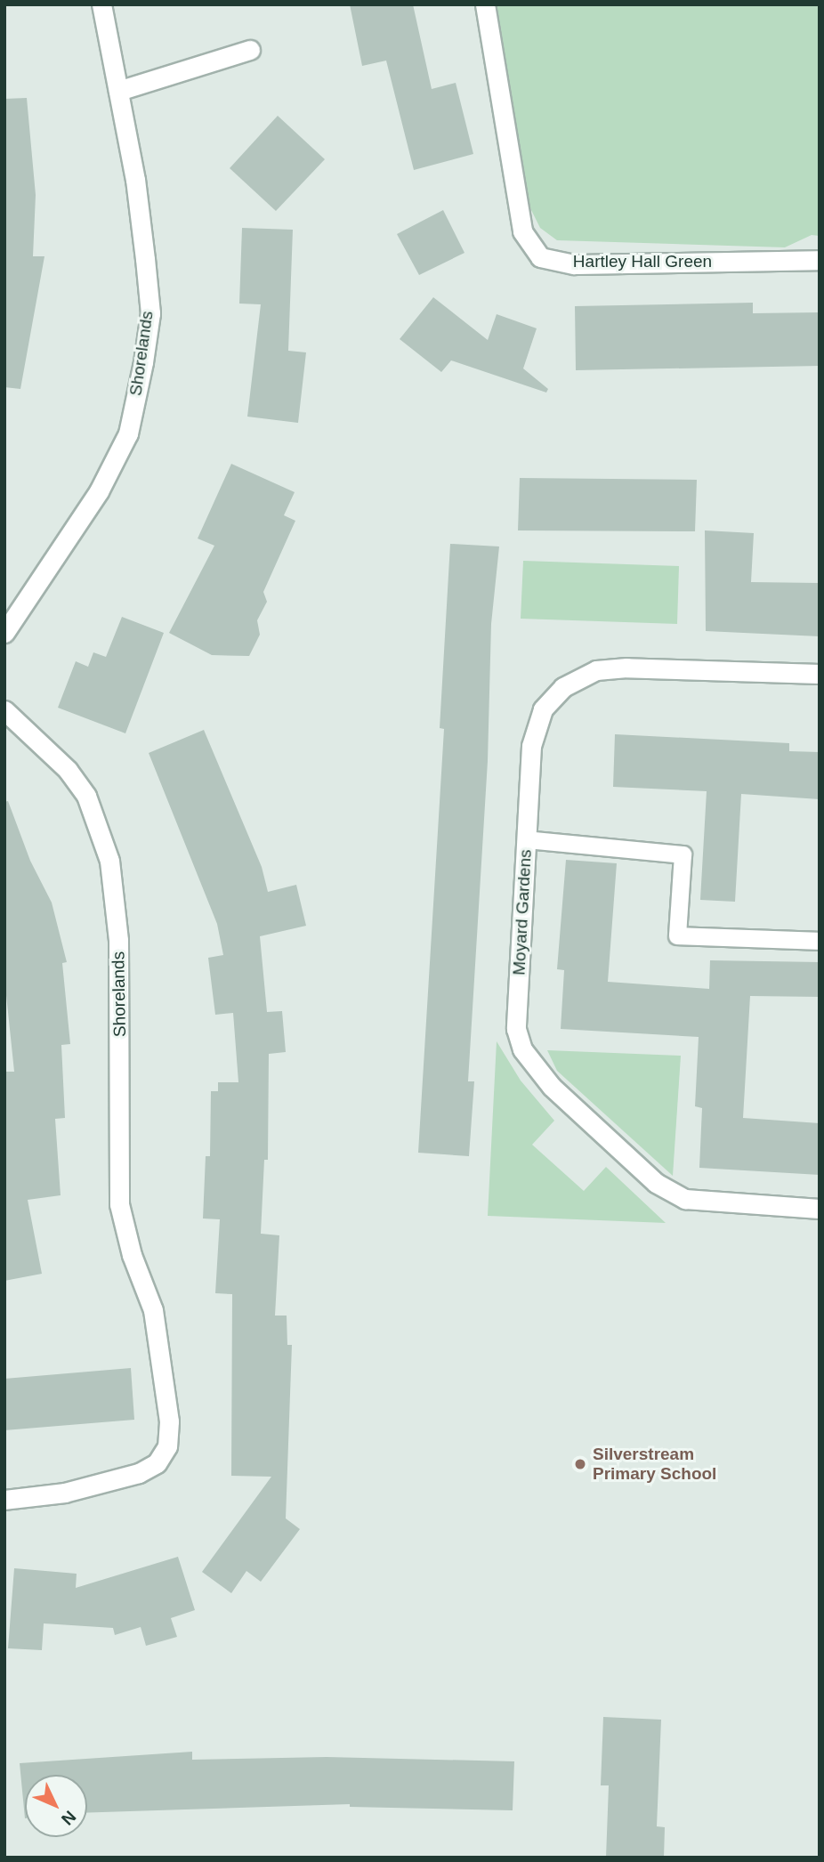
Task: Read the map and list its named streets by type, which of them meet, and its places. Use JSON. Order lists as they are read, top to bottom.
{
  "streets": {
    "street": ["Hartley Hall Green", "Shorelands", "Moyard Gardens"]
  },
  "places": ["Silverstream Primary School"],
  "north": "bottom right"
}
